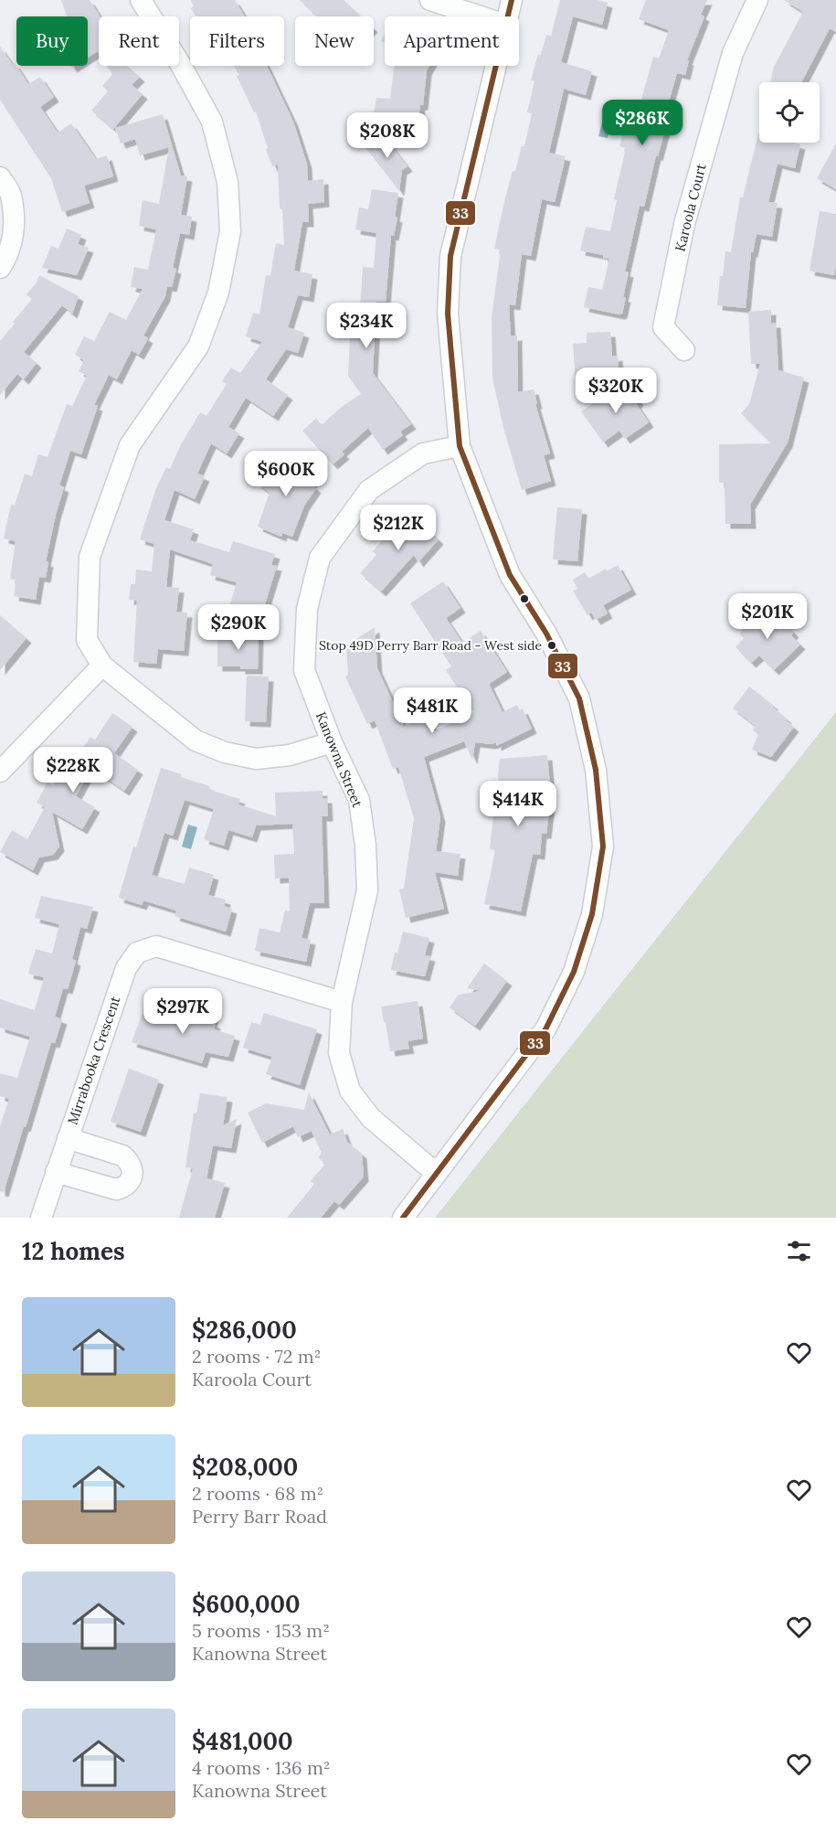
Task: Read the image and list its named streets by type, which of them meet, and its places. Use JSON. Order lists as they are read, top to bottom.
{
  "streets": {
    "street": ["Karoola Court", "Kanowna Street", "Mirrabooka Crescent"]
  },
  "crossings": [
    ["Kanowna Street", "Mirrabooka Crescent"]
  ],
  "places": ["Stop 49D Perry Barr Road - West side"],
  "lines": ["transit line 33"],
  "page": {
    "chip": [
      "Buy",
      "Rent",
      "Filters",
      "New",
      "Apartment"
    ],
    "price": [
      "$286K",
      "$208K",
      "$234K",
      "$320K",
      "$600K",
      "$212K",
      "$201K",
      "$290K",
      "$481K",
      "$228K",
      "$414K",
      "$297K"
    ],
    "heading": "12 homes",
    "list": [
      {
        "name": "$286,000",
        "note": "2 rooms · 72 m² · Karoola Court"
      },
      {
        "name": "$208,000",
        "note": "2 rooms · 68 m² · Perry Barr Road"
      },
      {
        "name": "$600,000",
        "note": "5 rooms · 153 m² · Kanowna Street"
      },
      {
        "name": "$481,000",
        "note": "4 rooms · 136 m² · Kanowna Street"
      }
    ]
  }
}
